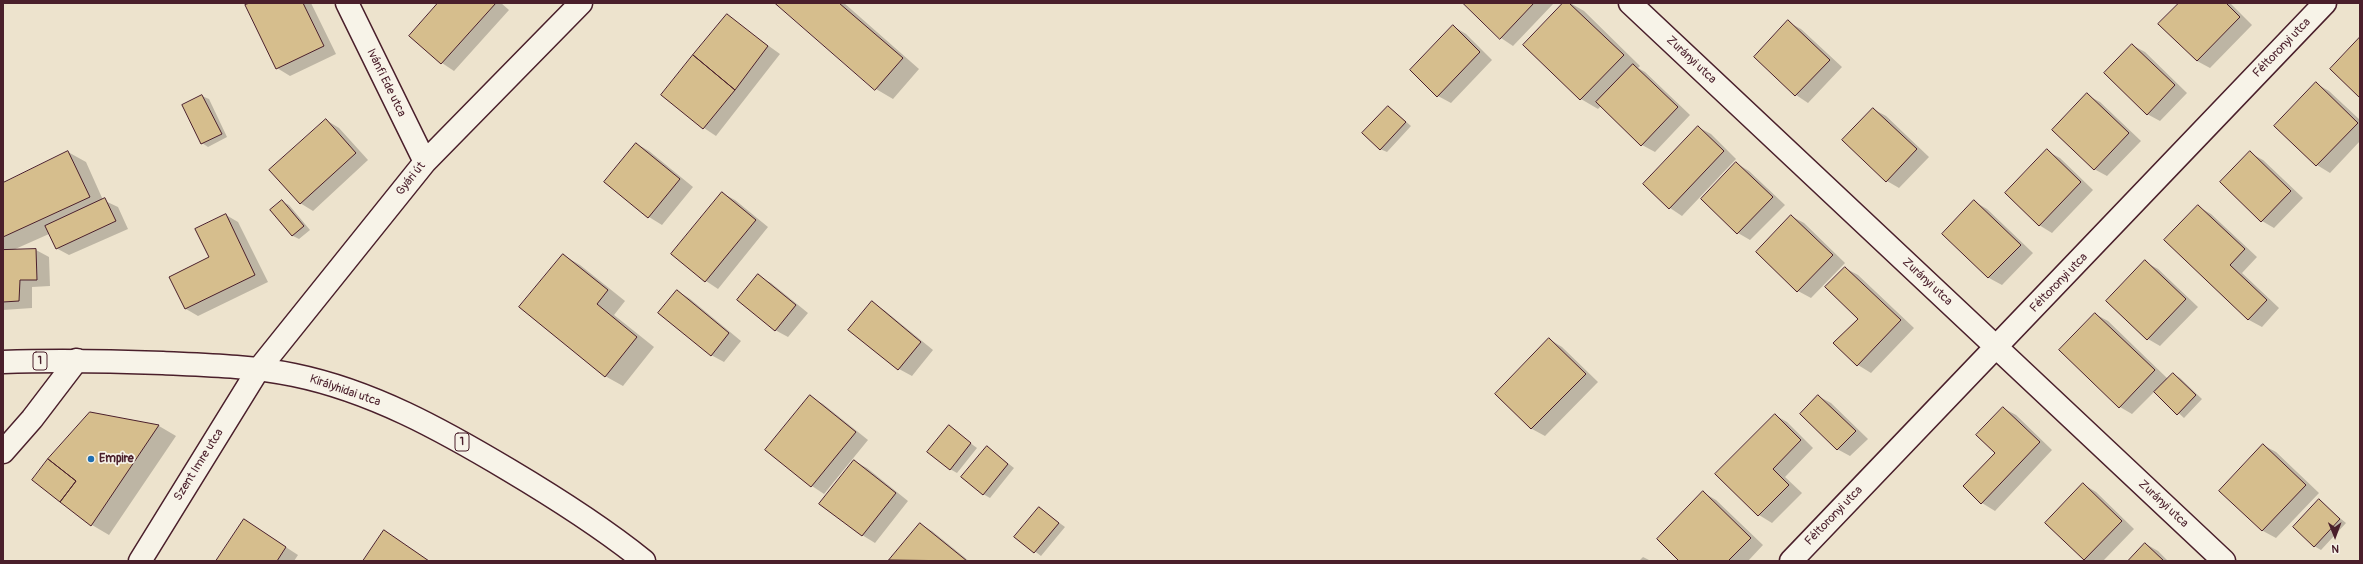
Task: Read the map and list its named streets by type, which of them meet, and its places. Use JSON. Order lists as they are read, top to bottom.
{
  "streets": {
    "street": [
      "Féltoronyi utca",
      "Zurányi utca",
      "Ivánfi Ede utca",
      "Gyári út",
      "1",
      "Királyhidai utca",
      "Szent Imre utca"
    ]
  },
  "crossings": [
    ["Féltoronyi utca", "Zurányi utca"],
    ["Ivánfi Ede utca", "Gyári út"],
    ["Gyári út", "Királyhidai utca"],
    ["Gyári út", "Szent Imre utca"],
    ["Királyhidai utca", "Szent Imre utca"]
  ],
  "places": ["Empire"],
  "north": "bottom"
}
